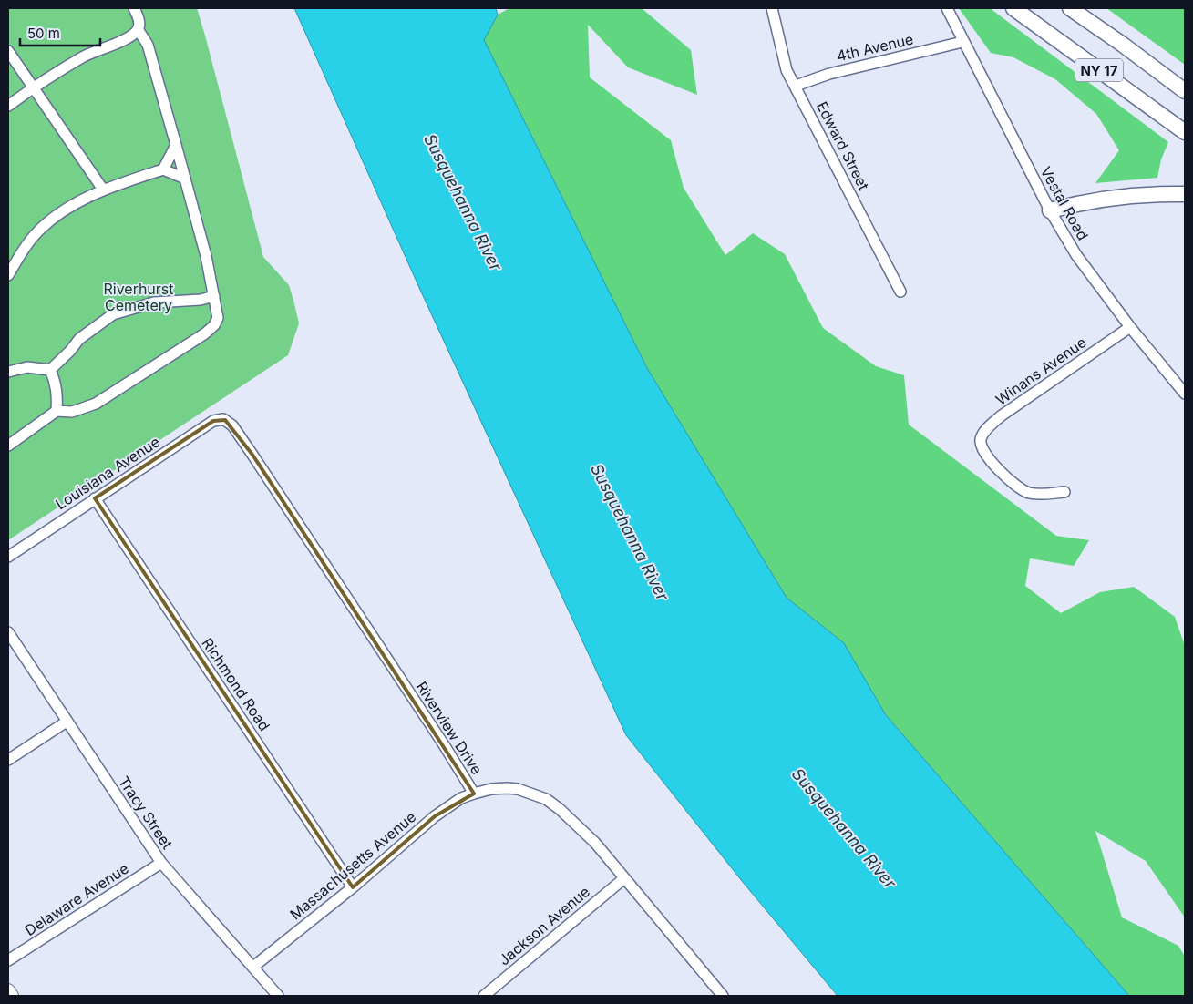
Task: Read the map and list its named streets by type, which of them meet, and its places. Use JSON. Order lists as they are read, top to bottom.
{
  "streets": {
    "highway": ["NY 17"],
    "street": [
      "4th Avenue",
      "Edward Street",
      "Vestal Road",
      "Winans Avenue",
      "Louisiana Avenue",
      "Richmond Road",
      "Riverview Drive",
      "Tracy Street",
      "Massachusetts Avenue",
      "Delaware Avenue",
      "Jackson Avenue"
    ]
  },
  "crossings": [
    ["4th Avenue", "Edward Street"],
    ["4th Avenue", "Vestal Road"],
    ["Vestal Road", "Winans Avenue"],
    ["Louisiana Avenue", "Richmond Road"],
    ["Louisiana Avenue", "Riverview Drive"],
    ["Richmond Road", "Massachusetts Avenue"],
    ["Riverview Drive", "Massachusetts Avenue"],
    ["Riverview Drive", "Jackson Avenue"],
    ["Tracy Street", "Massachusetts Avenue"],
    ["Tracy Street", "Delaware Avenue"]
  ],
  "water": ["Susquehanna River"],
  "parks": ["Riverhurst Cemetery"],
  "scale_bar": "50 m"
}
